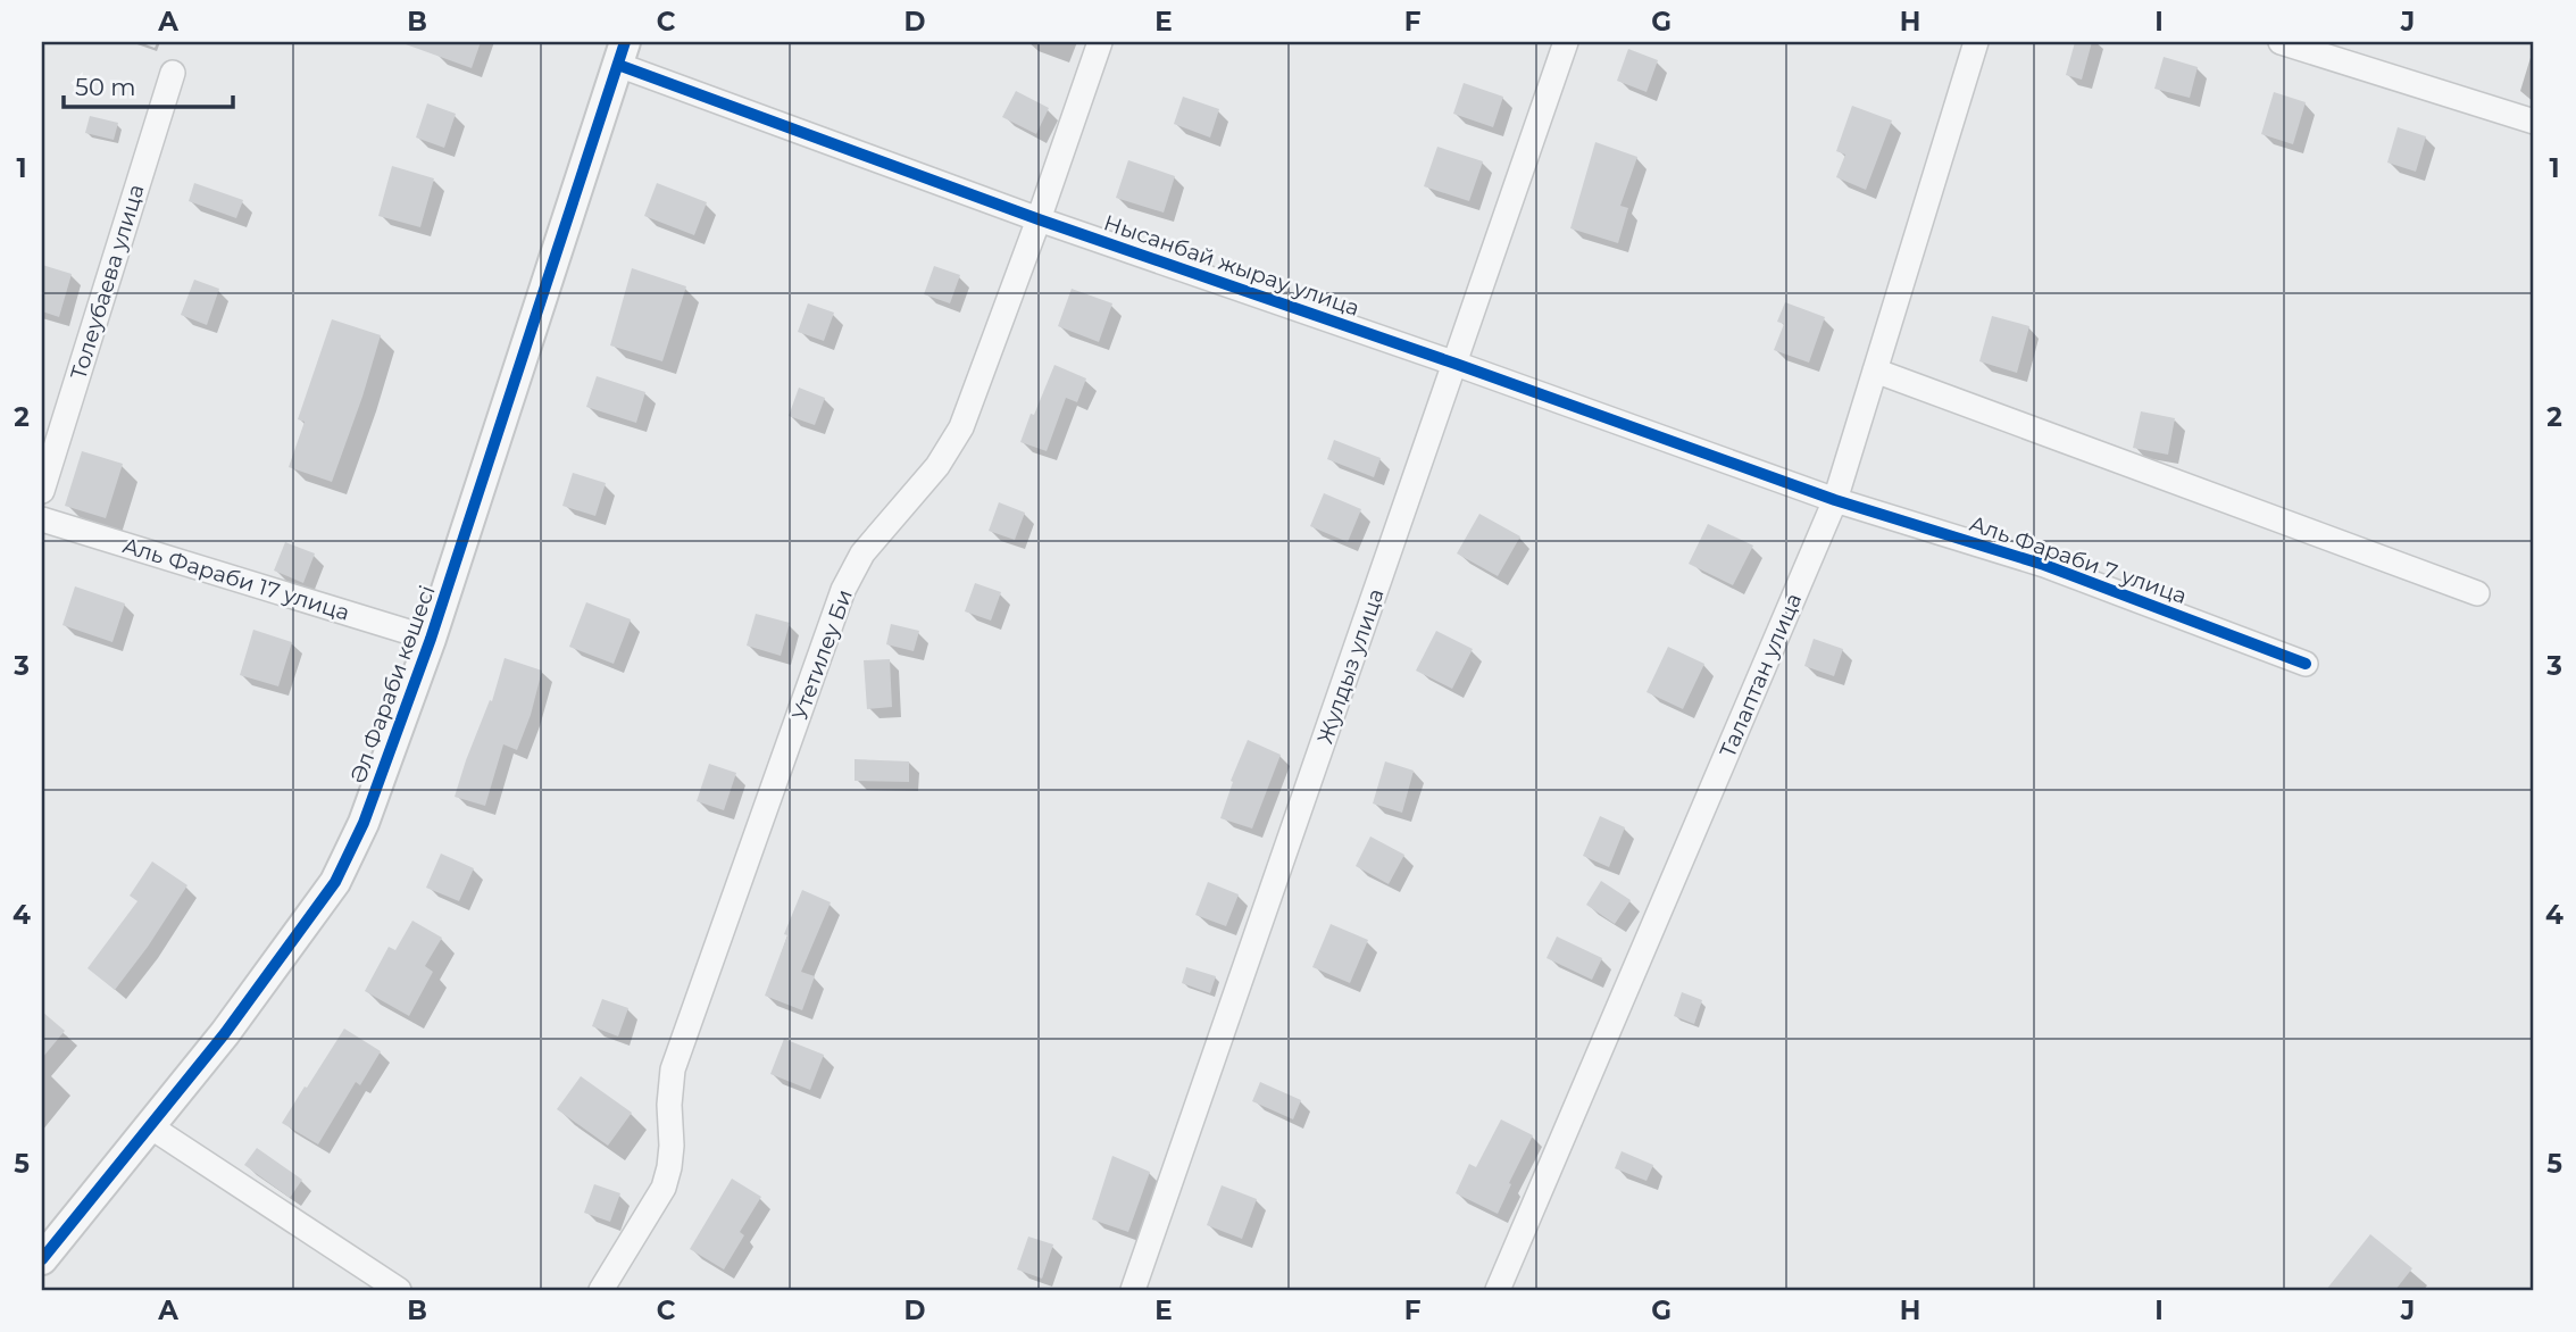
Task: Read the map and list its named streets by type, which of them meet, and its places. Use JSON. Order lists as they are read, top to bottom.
{
  "streets": {
    "street": [
      "Нысанбай жырау улица",
      "Толеубаева улица",
      "Аль Фараби 7 улица",
      "Аль Фараби 17 улица",
      "Утетилеу Би",
      "Жулдыз улица",
      "Талаптан улица",
      "Әл Фараби көшесі"
    ]
  },
  "crossings": [
    ["Нысанбай жырау улица", "Аль Фараби 7 улица"],
    ["Нысанбай жырау улица", "Утетилеу Би"],
    ["Нысанбай жырау улица", "Жулдыз улица"],
    ["Нысанбай жырау улица", "Талаптан улица"],
    ["Нысанбай жырау улица", "Әл Фараби көшесі"],
    ["Аль Фараби 7 улица", "Талаптан улица"],
    ["Аль Фараби 17 улица", "Әл Фараби көшесі"]
  ],
  "scale_bar": "50 m",
  "grid": {
    "columns": [
      "A",
      "B",
      "C",
      "D",
      "E",
      "F",
      "G",
      "H",
      "I",
      "J"
    ],
    "rows": [
      "1",
      "2",
      "3",
      "4",
      "5"
    ]
  }
}
